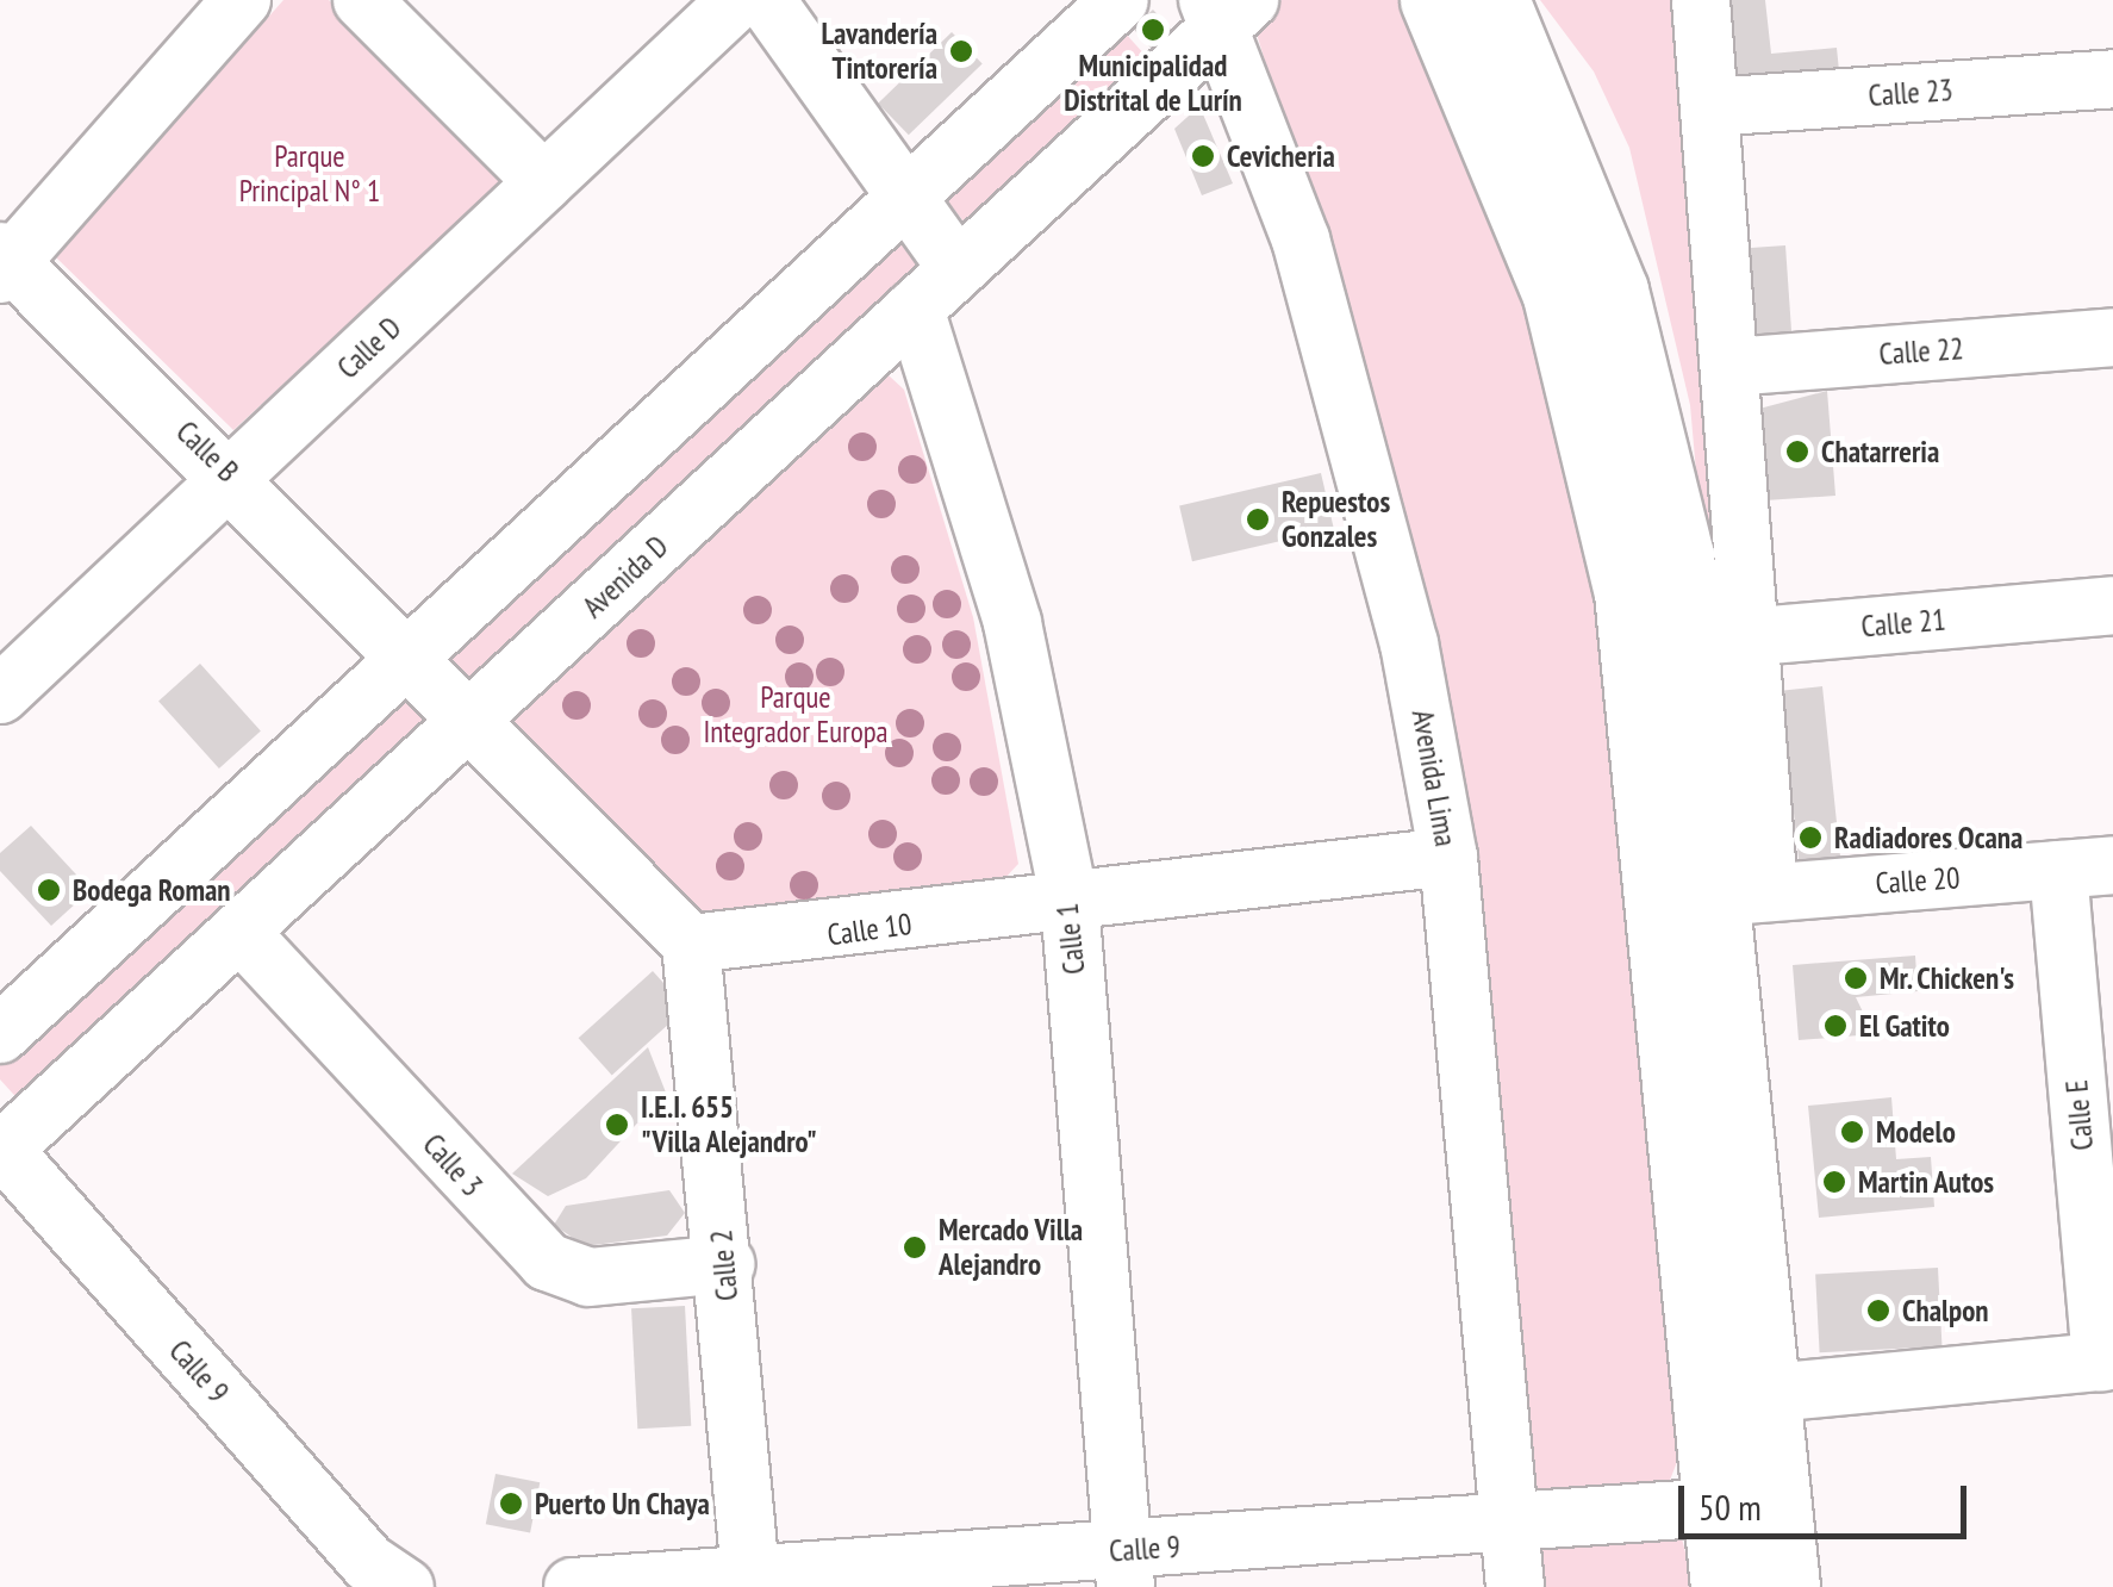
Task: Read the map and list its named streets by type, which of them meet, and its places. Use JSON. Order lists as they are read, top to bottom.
{
  "streets": {
    "street": [
      "Calle 23",
      "Calle D",
      "Calle 22",
      "Calle B",
      "Avenida D",
      "Calle 21",
      "Avenida Lima",
      "Calle 20",
      "Calle 10",
      "Calle 1",
      "Calle E",
      "Calle 3",
      "Calle 2",
      "Calle 9"
    ]
  },
  "crossings": [
    ["Calle D", "Calle B"],
    ["Avenida D", "Avenida Lima"],
    ["Avenida D", "Calle 1"],
    ["Avenida D", "Calle 3"],
    ["Avenida D", "Calle 9"],
    ["Avenida Lima", "Calle 10"],
    ["Avenida Lima", "Calle 9"],
    ["Calle 20", "Calle E"],
    ["Calle 10", "Calle 1"],
    ["Calle 10", "Calle 2"],
    ["Calle 1", "Calle 9"],
    ["Calle 3", "Calle 2"],
    ["Calle 2", "Calle 9"]
  ],
  "parks": ["Parque Principal N° 1", "Parque Integrador Europa"],
  "places": [
    "Municipalidad Distrital de Lurín",
    "Lavandería Tintorería",
    "Cevicheria",
    "Chatarreria",
    "Repuestos Gonzales",
    "Radiadores Ocana",
    "Bodega Roman",
    "Mr. Chicken's",
    "El Gatito",
    "I.E.I. 655 \"Villa Alejandro\"",
    "Modelo",
    "Martin Autos",
    "Mercado Villa Alejandro",
    "Chalpon",
    "Puerto Un Chaya"
  ],
  "scale_bar": "50 m"
}
